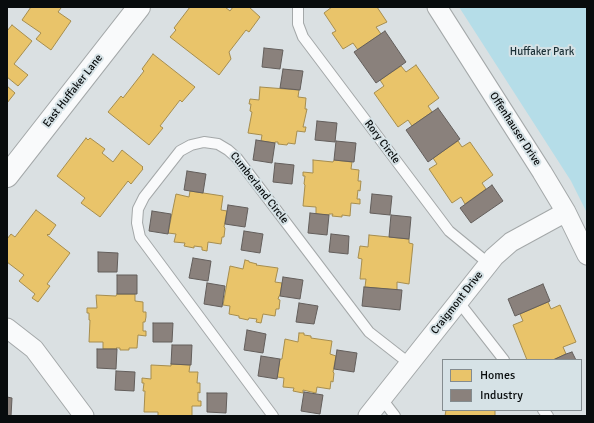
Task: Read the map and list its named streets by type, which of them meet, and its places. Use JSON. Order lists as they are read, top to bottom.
{
  "streets": {
    "street": ["East Huffaker Lane", "Offenhauser Drive", "Craigmont Drive"],
    "lane": ["Rory Circle", "Cumberland Circle"]
  },
  "crossings": [
    ["Offenhauser Drive", "Craigmont Drive"],
    ["Rory Circle", "Craigmont Drive"],
    ["Cumberland Circle", "Craigmont Drive"]
  ],
  "parks": ["Huffaker Park"],
  "legend": ["Homes", "Industry"]
}
